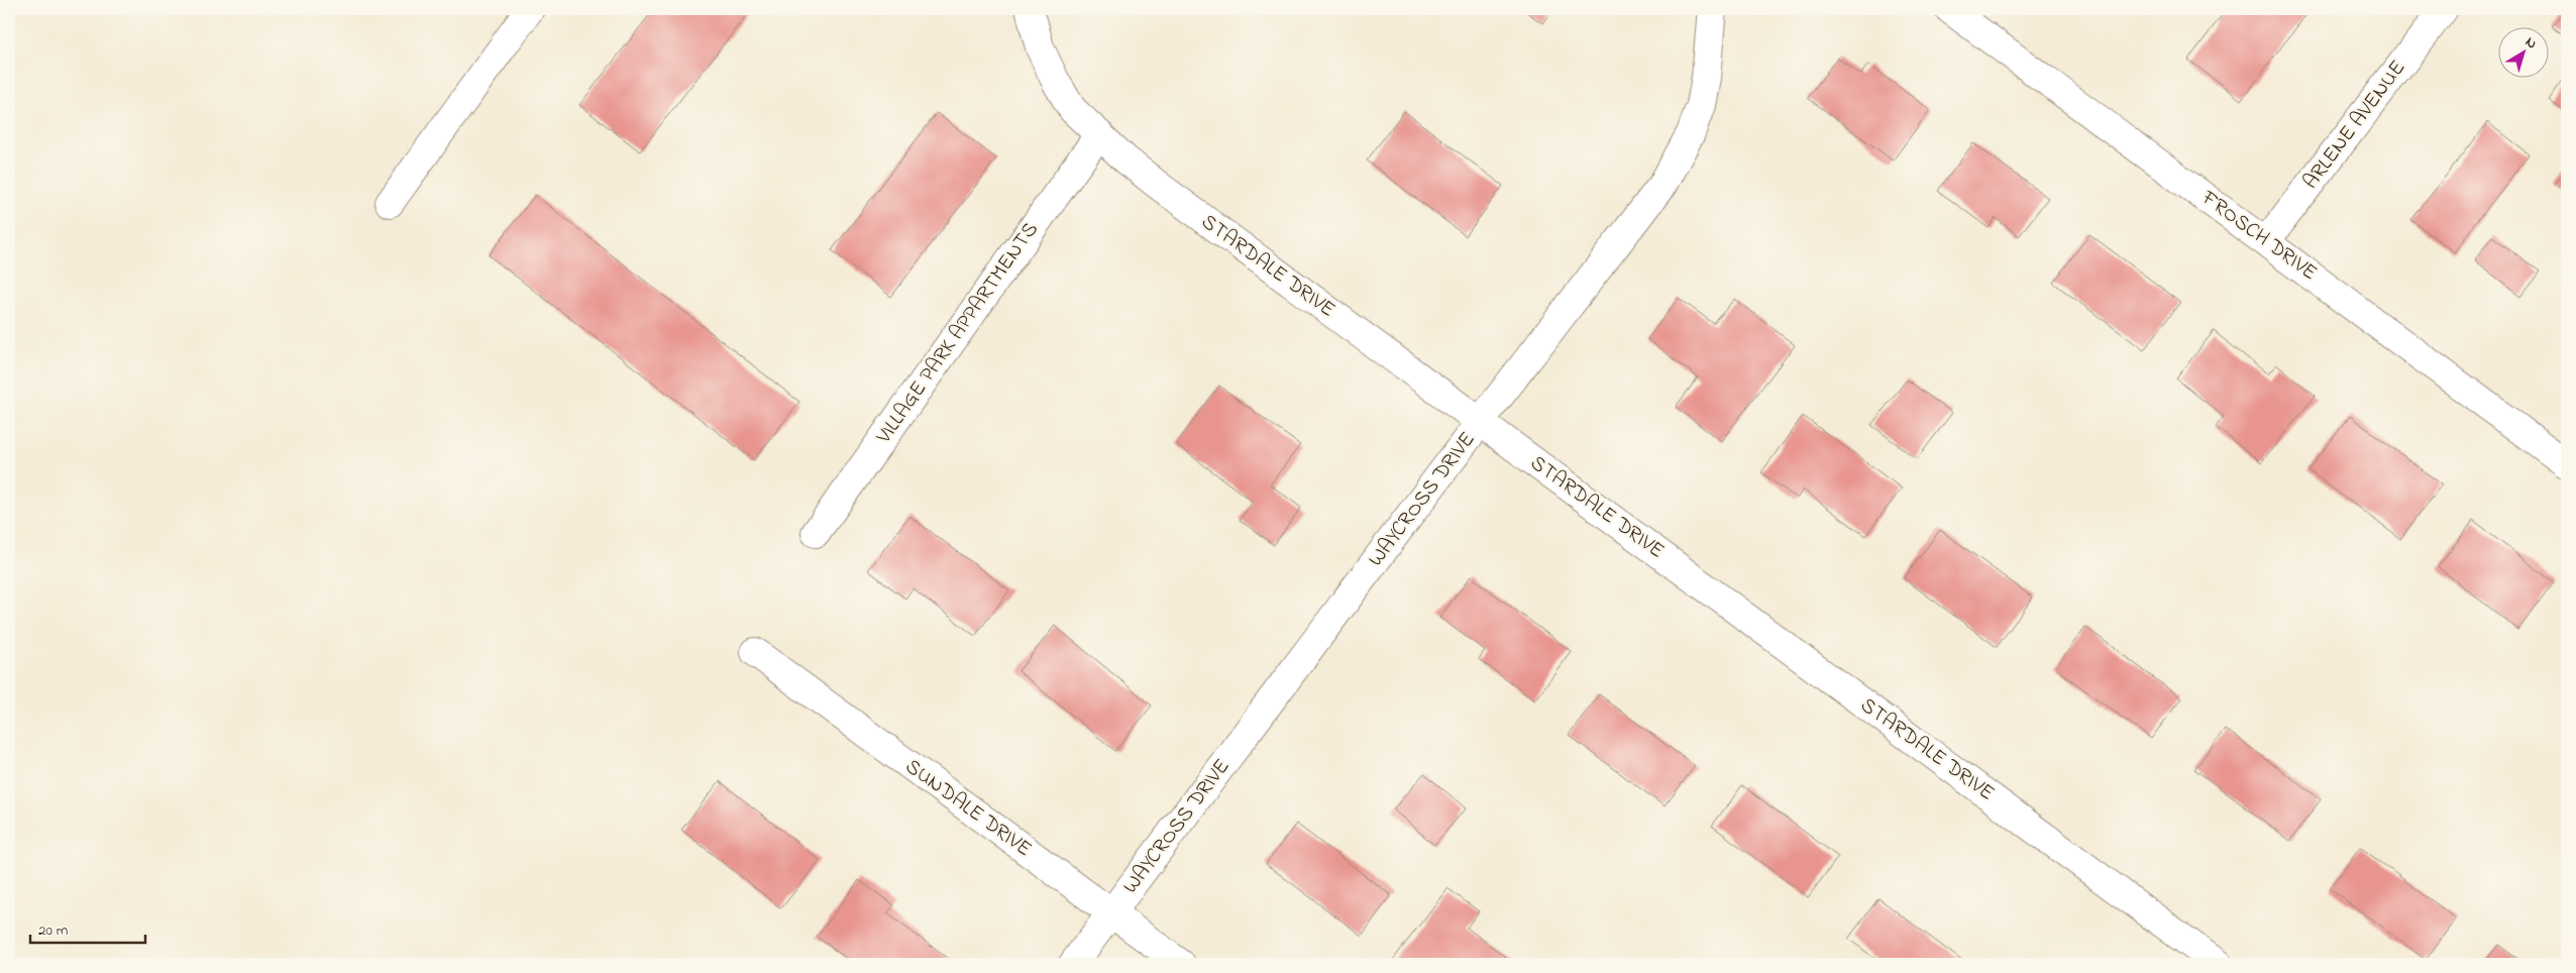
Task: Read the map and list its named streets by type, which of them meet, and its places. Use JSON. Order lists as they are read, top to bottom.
{
  "streets": {
    "street": [
      "ARLENE AVENUE",
      "FROSCH DRIVE",
      "STARDALE DRIVE",
      "VILLAGE PARK APPARTMENTS",
      "WAYCROSS DRIVE",
      "SUNDALE DRIVE"
    ]
  },
  "crossings": [
    ["ARLENE AVENUE", "FROSCH DRIVE"],
    ["STARDALE DRIVE", "VILLAGE PARK APPARTMENTS"],
    ["STARDALE DRIVE", "WAYCROSS DRIVE"],
    ["WAYCROSS DRIVE", "SUNDALE DRIVE"]
  ],
  "scale_bar": "20 m",
  "north": "top right"
}
